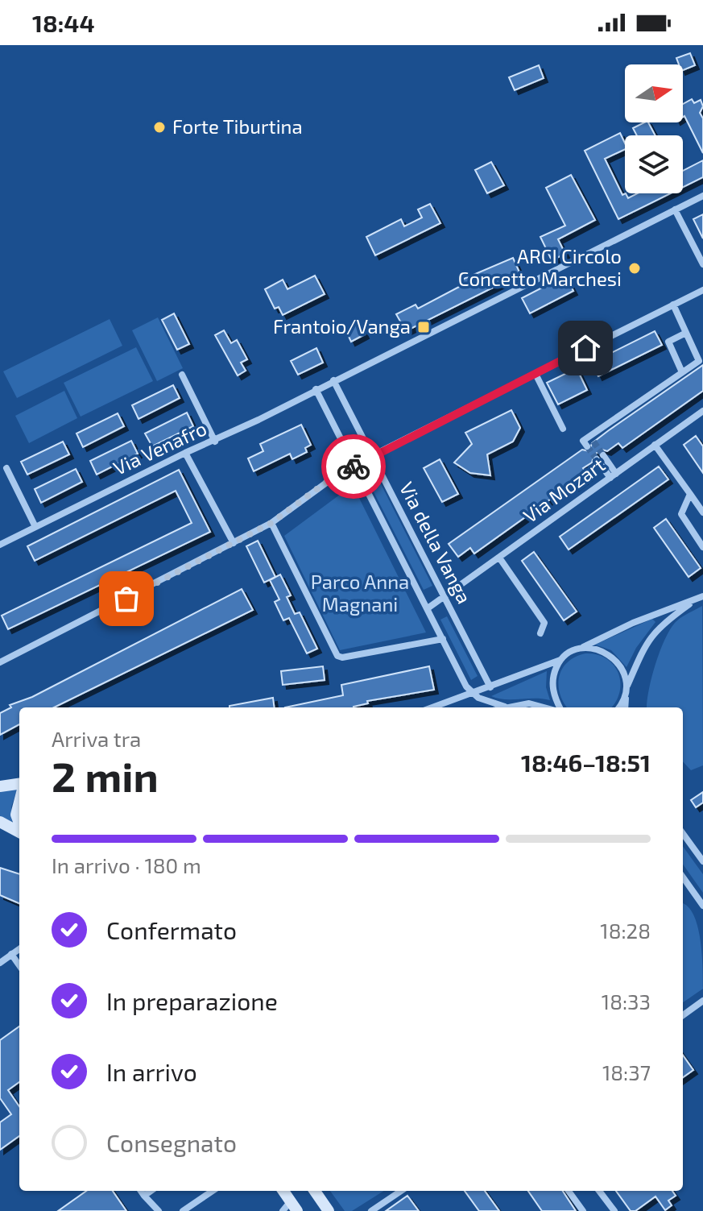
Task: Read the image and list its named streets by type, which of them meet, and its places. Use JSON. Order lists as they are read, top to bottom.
{
  "streets": {
    "street": ["Via Venafro", "Via Mozart", "Via della Vanga"]
  },
  "crossings": [
    ["Via Venafro", "Via della Vanga"],
    ["Via Mozart", "Via della Vanga"]
  ],
  "parks": ["Parco Anna Magnani"],
  "places": {
    "other": ["Forte Tiburtina", "ARCI Circolo Concetto Marchesi"],
    "transit": ["Frantoio/Vanga"]
  },
  "north": "right",
  "page": {
    "status": "18:44",
    "heading": ["2 min", "Arriva tra", "18:46–18:51"],
    "bar": "In arrivo · 180 m",
    "list": [
      ["Confermato", "18:28"],
      ["In preparazione", "18:33"],
      ["In arrivo", "18:37"],
      "Consegnato"
    ]
  }
}
